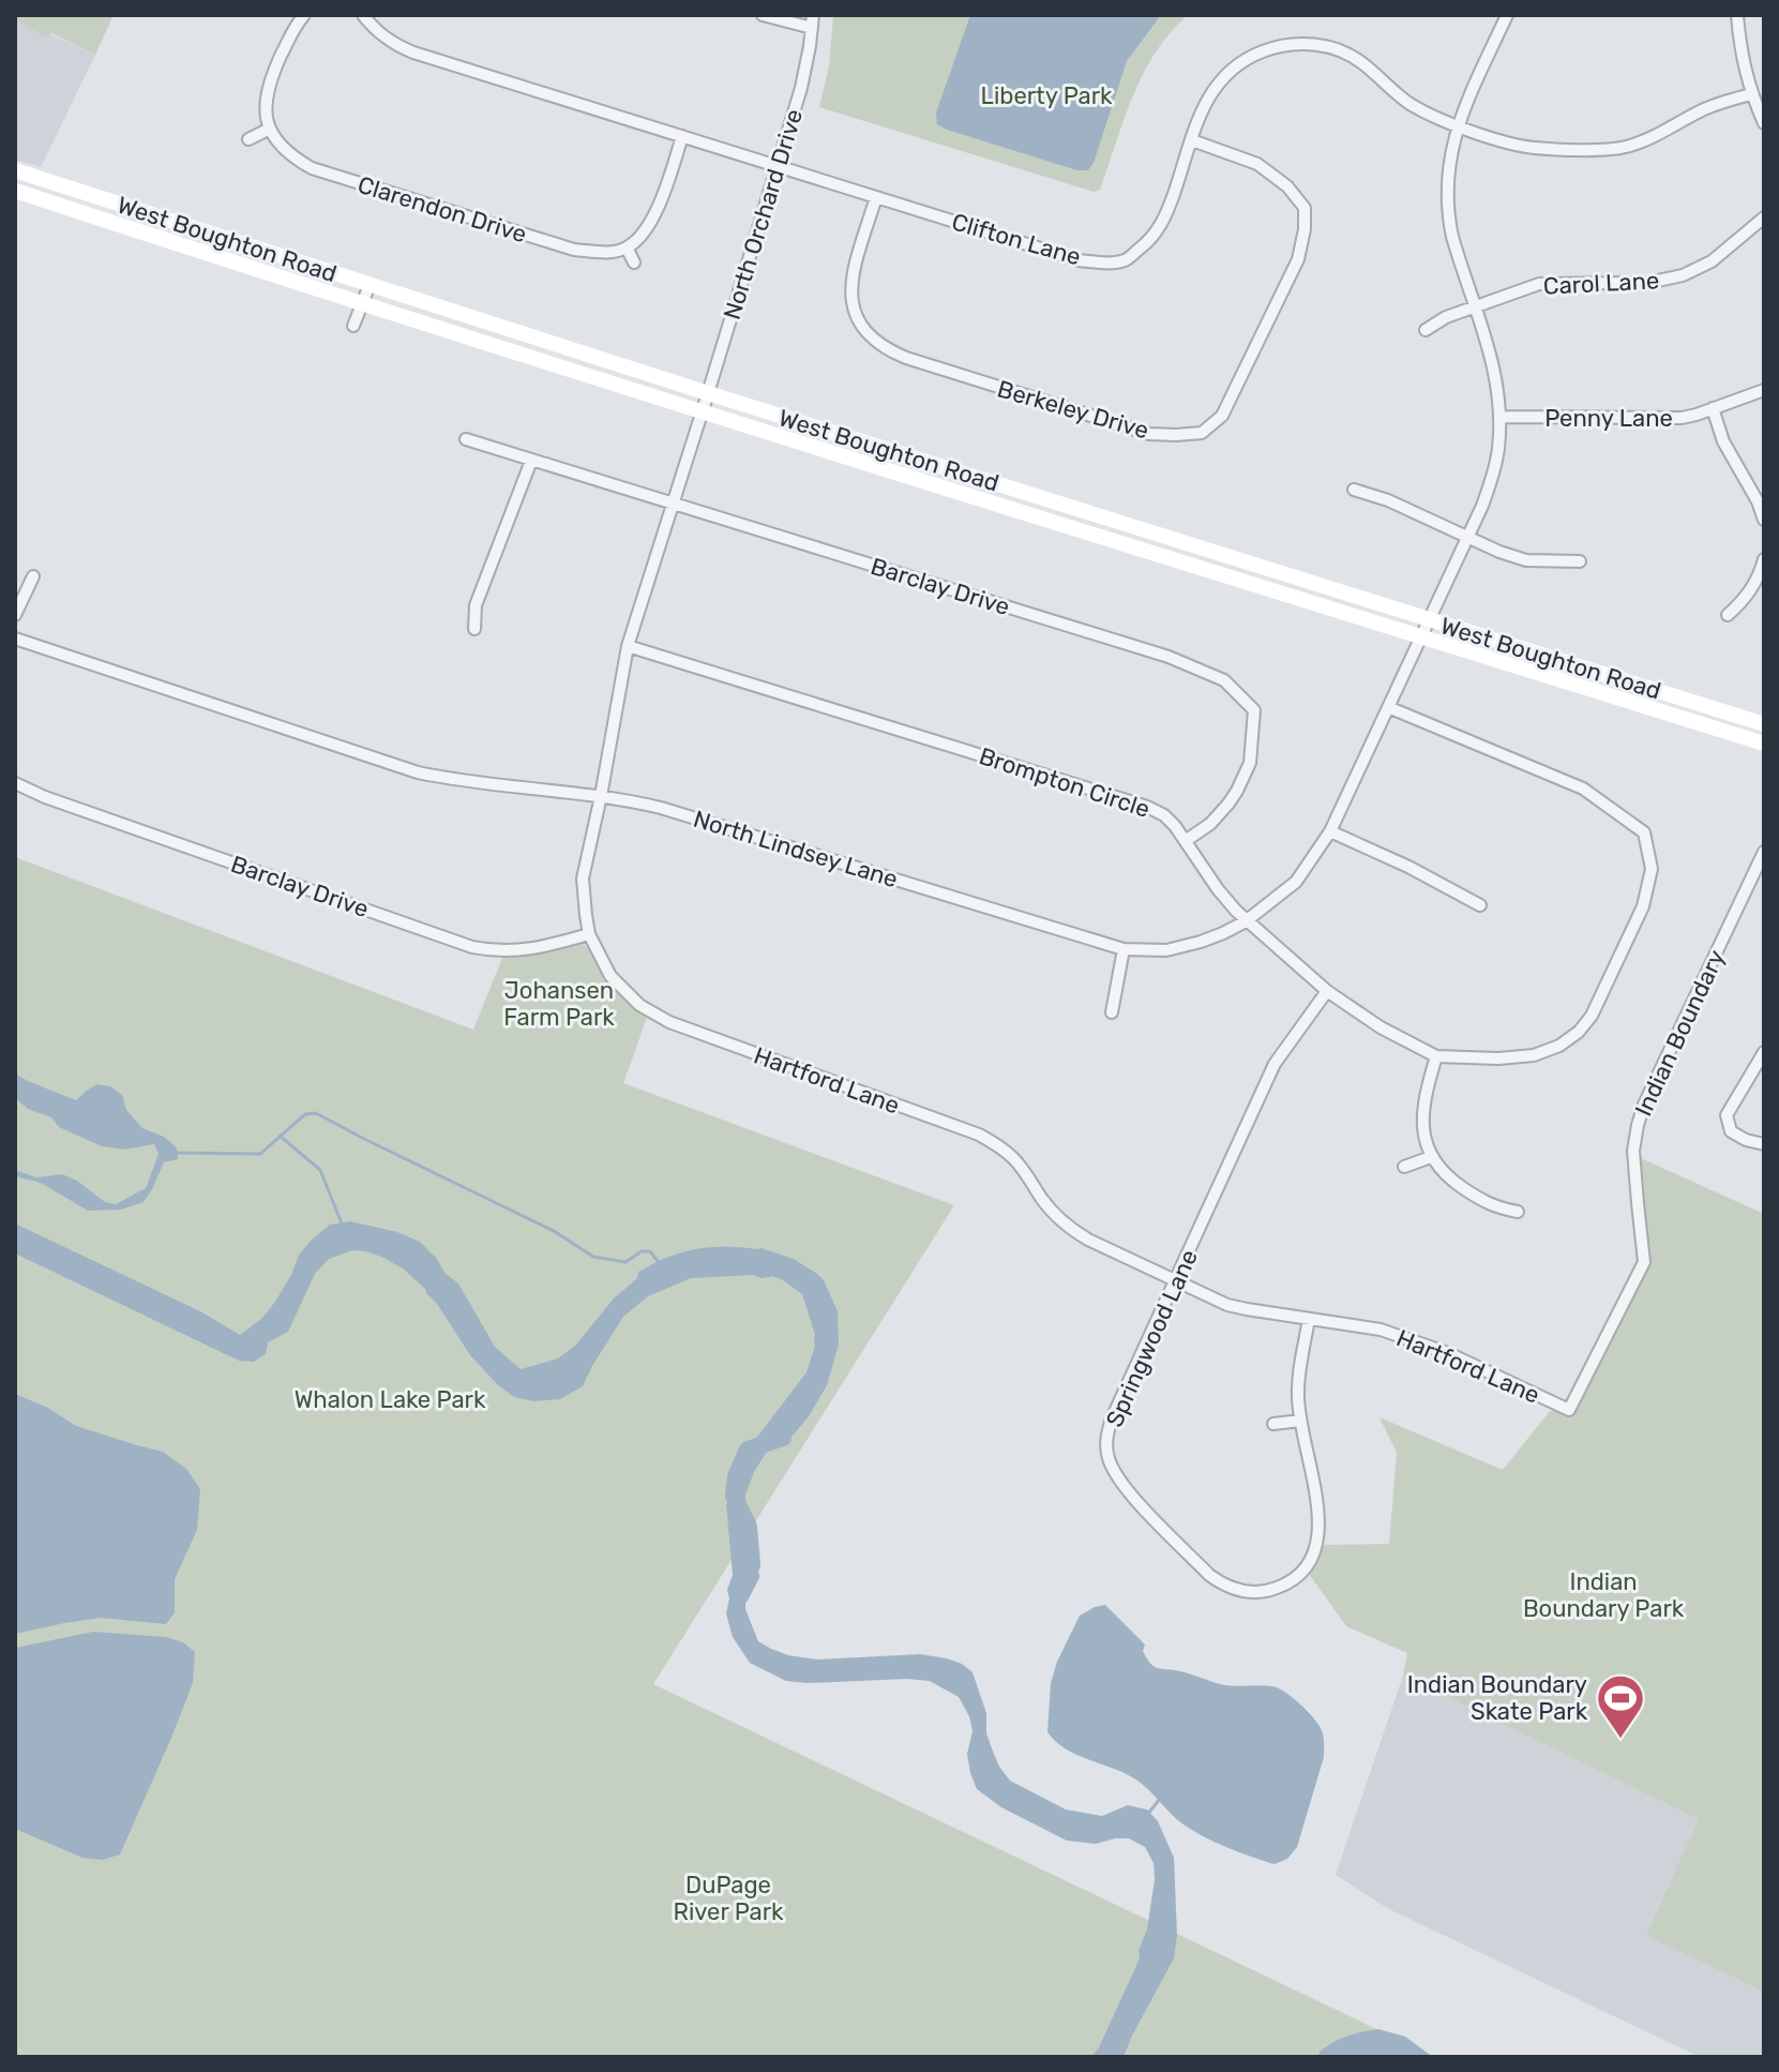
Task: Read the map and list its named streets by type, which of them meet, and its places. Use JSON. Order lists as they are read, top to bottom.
{
  "streets": {
    "main road": ["West Boughton Road"],
    "street": [
      "Clarendon Drive",
      "North Orchard Drive",
      "Clifton Lane",
      "Carol Lane",
      "Berkeley Drive",
      "Penny Lane",
      "Barclay Drive",
      "Brompton Circle",
      "North Lindsey Lane",
      "Indian Boundary",
      "Hartford Lane",
      "Springwood Lane"
    ]
  },
  "crossings": [
    ["North Orchard Drive", "West Boughton Road"],
    ["North Orchard Drive", "Clifton Lane"],
    ["North Orchard Drive", "Hartford Lane"],
    ["West Boughton Road", "North Lindsey Lane"],
    ["West Boughton Road", "Hartford Lane"],
    ["Clifton Lane", "Berkeley Drive"],
    ["Barclay Drive", "Brompton Circle"],
    ["Barclay Drive", "Hartford Lane"],
    ["Brompton Circle", "North Lindsey Lane"],
    ["Brompton Circle", "Hartford Lane"],
    ["Brompton Circle", "Springwood Lane"],
    ["North Lindsey Lane", "Hartford Lane"],
    ["Indian Boundary", "Hartford Lane"],
    ["Hartford Lane", "Springwood Lane"]
  ],
  "parks": [
    "Liberty Park",
    "Johansen Farm Park",
    "Whalon Lake Park",
    "Indian Boundary Park",
    "DuPage River Park"
  ],
  "places": {
    "sports": ["Indian Boundary Skate Park"]
  }
}
